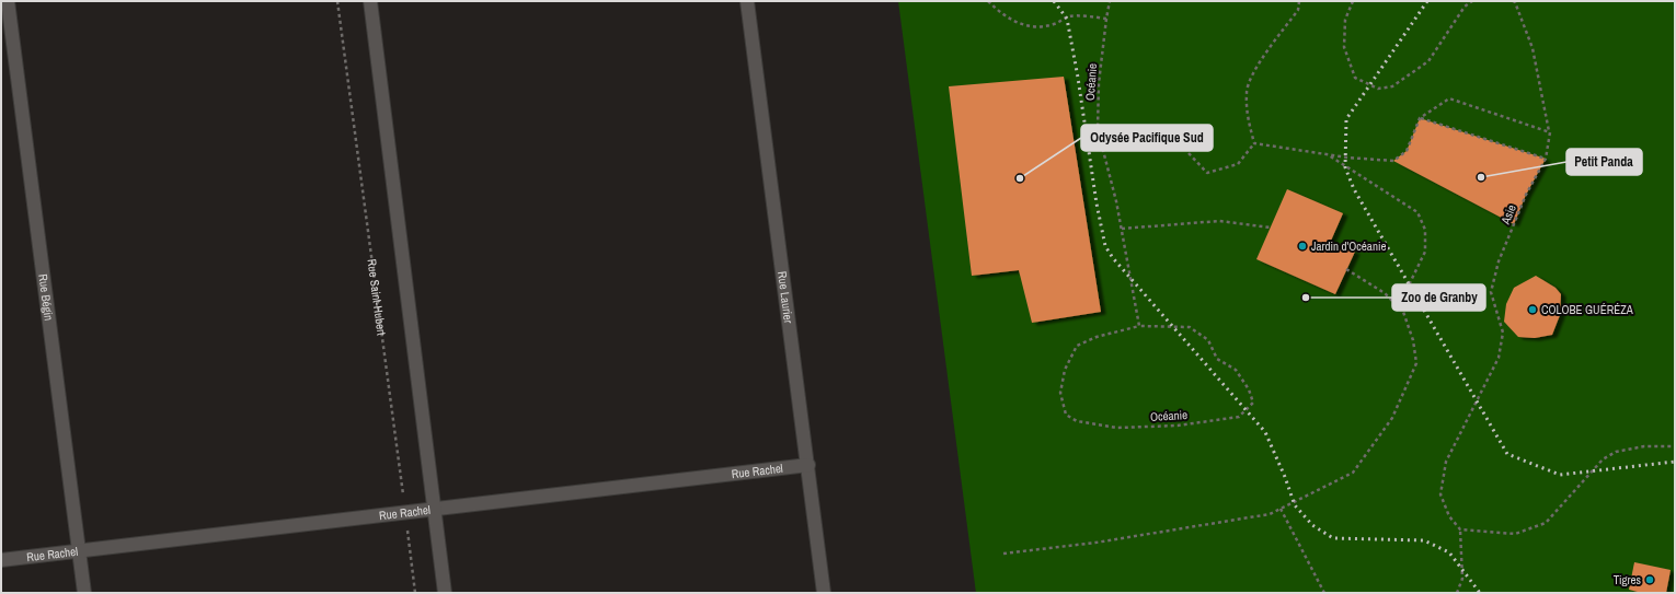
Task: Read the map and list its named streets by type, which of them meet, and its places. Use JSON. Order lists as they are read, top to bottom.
{
  "streets": {
    "street": ["Rue Bégin", "Rue Laurier", "Rue Rachel"],
    "path": ["Océanie", "Asie", "Rue Saint-Hubert"]
  },
  "crossings": [
    ["Rue Bégin", "Rue Rachel"],
    ["Rue Saint-Hubert", "Rue Rachel"],
    ["Rue Laurier", "Rue Rachel"]
  ],
  "places": [
    "Petit Panda",
    "Odysée Pacifique Sud",
    "Jardin d'Océanie",
    "Zoo de Granby",
    "COLOBE GUÉRÉZA",
    "Tigres"
  ]
}
